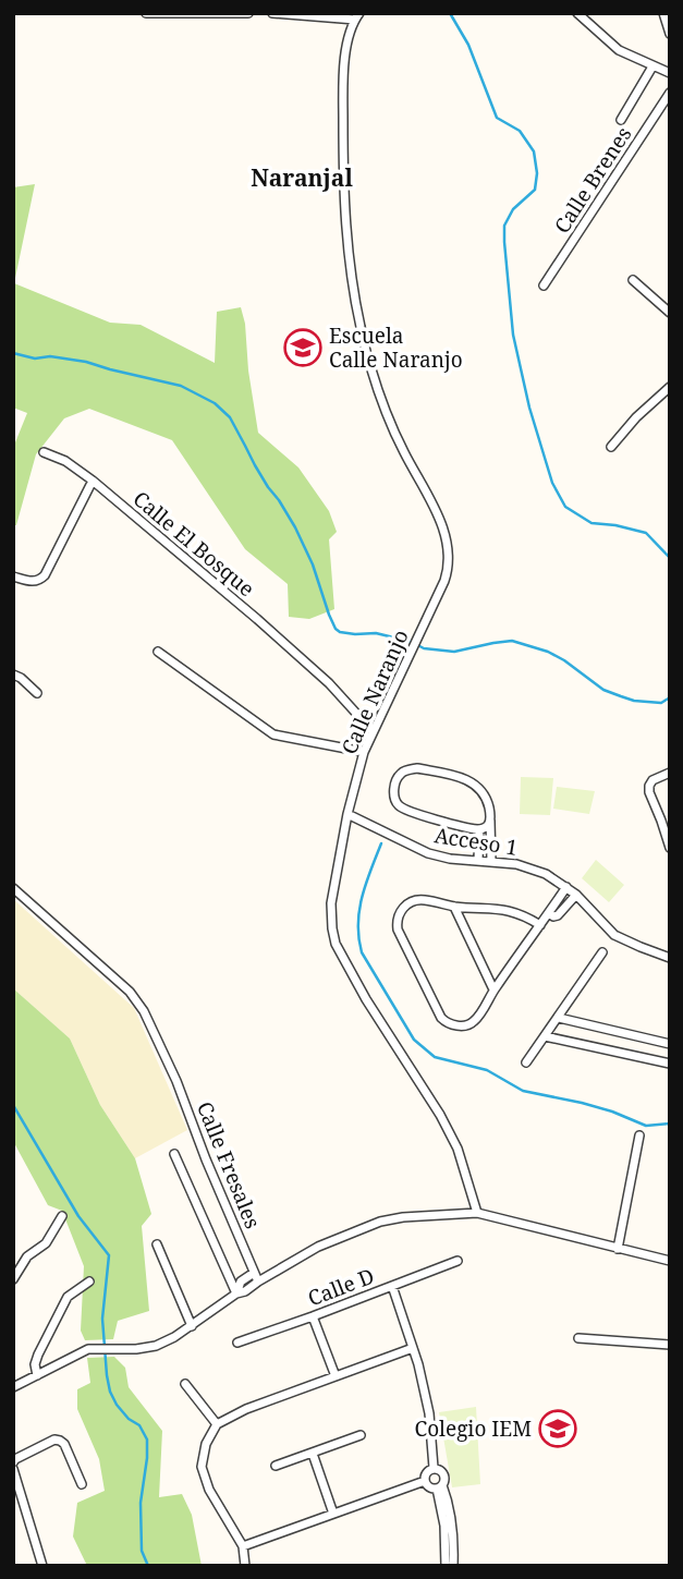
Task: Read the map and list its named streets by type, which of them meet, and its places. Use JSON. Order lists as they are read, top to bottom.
{
  "streets": {
    "street": [
      "Calle Brenes",
      "Calle El Bosque",
      "Calle Naranjo",
      "Acceso 1",
      "Calle Fresales",
      "Calle D"
    ]
  },
  "crossings": [
    ["Calle El Bosque", "Calle Naranjo"],
    ["Calle Naranjo", "Acceso 1"]
  ],
  "districts": ["Naranjal"],
  "places": {
    "school or university": ["Escuela Calle Naranjo", "Colegio IEM"]
  }
}
